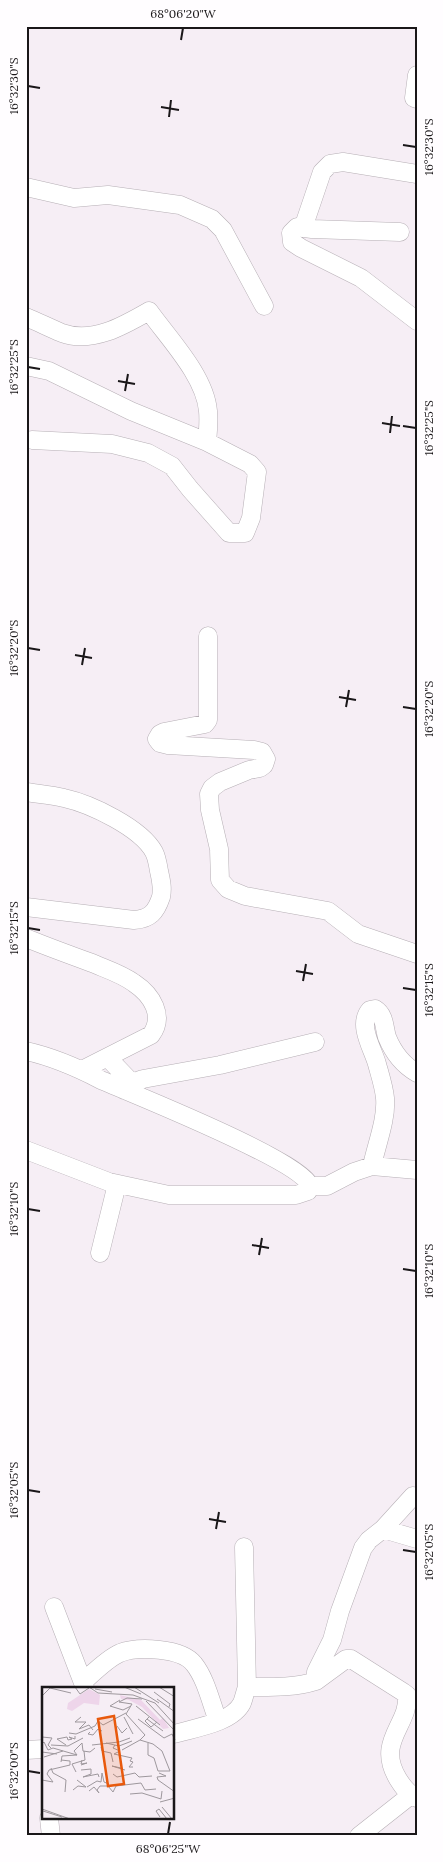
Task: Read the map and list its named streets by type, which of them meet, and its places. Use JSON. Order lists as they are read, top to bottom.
{
  "coordinates": [
    "68°06'20\"W",
    "16°32'30\"S",
    "16°32'25\"S",
    "16°32'20\"S",
    "16°32'15\"S",
    "16°32'10\"S",
    "16°32'05\"S",
    "16°32'00\"S",
    "68°06'25\"W"
  ]
}
